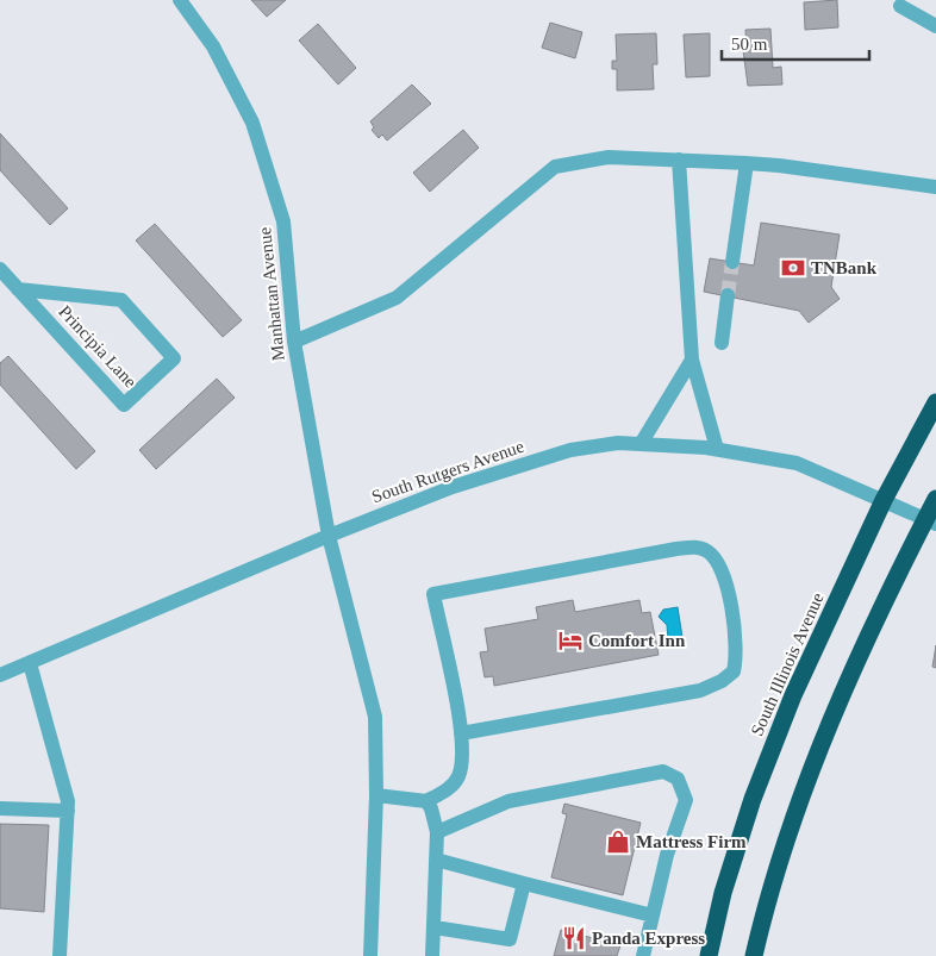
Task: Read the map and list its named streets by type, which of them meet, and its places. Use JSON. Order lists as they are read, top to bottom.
{
  "streets": {
    "highway": ["South Illinois Avenue"],
    "street": ["Manhattan Avenue", "Principia Lane", "South Rutgers Avenue"]
  },
  "crossings": [
    ["Manhattan Avenue", "South Rutgers Avenue"],
    ["South Rutgers Avenue", "South Illinois Avenue"]
  ],
  "places": {
    "bank": ["TNBank"],
    "hotel": ["Comfort Inn"],
    "shop": ["Mattress Firm"],
    "restaurant": ["Panda Express"]
  },
  "scale_bar": "50 m"
}
